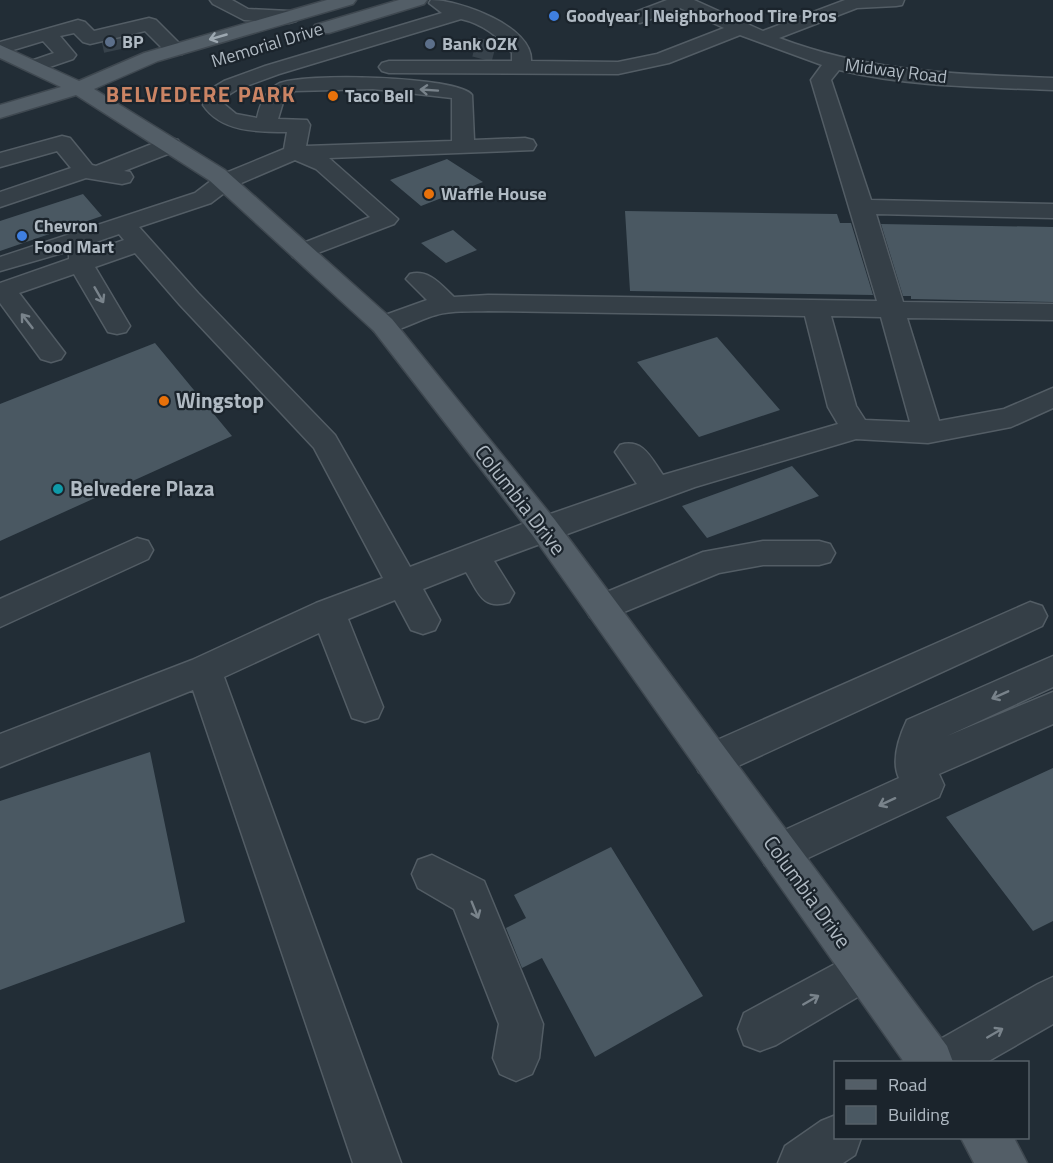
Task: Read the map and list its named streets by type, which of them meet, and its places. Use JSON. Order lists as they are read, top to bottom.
{
  "streets": {
    "main road": ["Memorial Drive", "Columbia Drive"],
    "street": ["Midway Road"]
  },
  "crossings": [
    ["Memorial Drive", "Columbia Drive"]
  ],
  "districts": ["BELVEDERE PARK"],
  "places": [
    "Goodyear | Neighborhood Tire Pros",
    "BP",
    "Bank OZK",
    "Taco Bell",
    "Waffle House",
    "Chevron Food Mart",
    "Wingstop",
    "Belvedere Plaza"
  ],
  "legend": ["Road", "Building"]
}
